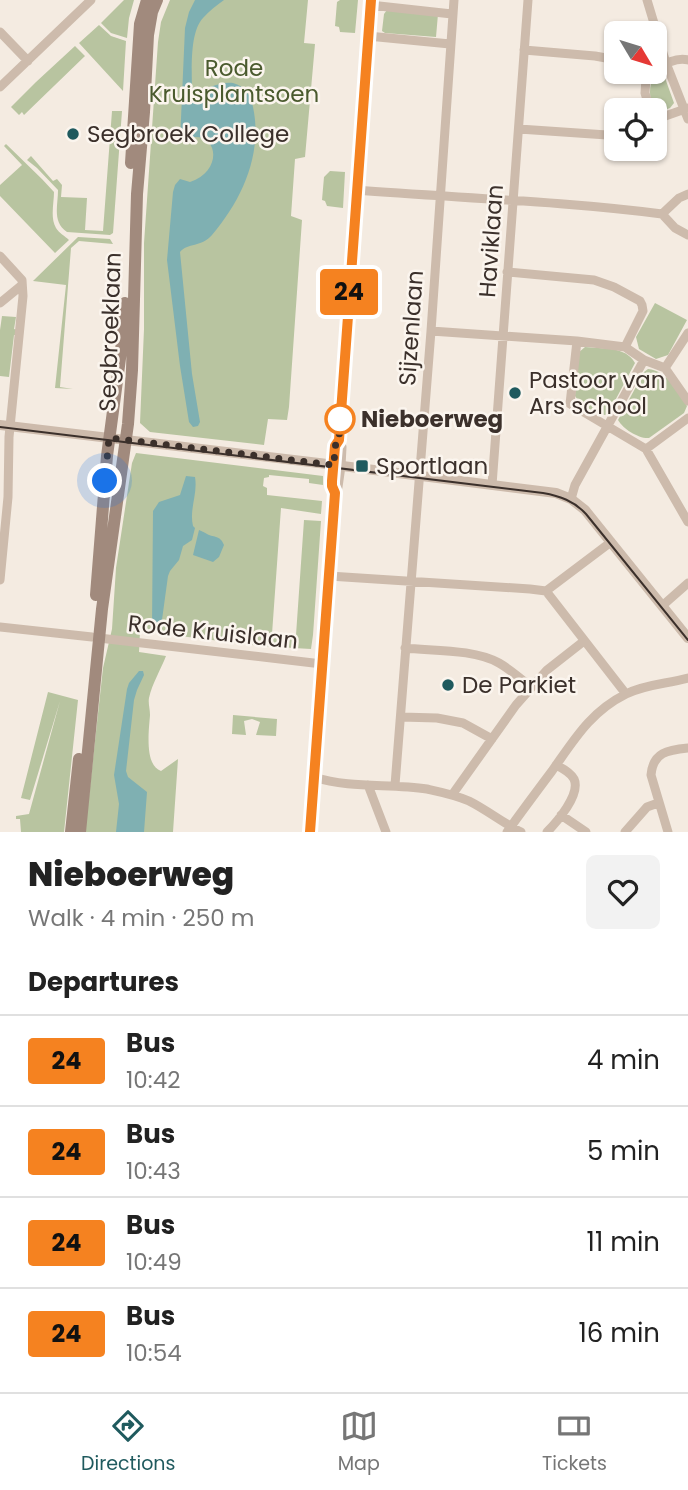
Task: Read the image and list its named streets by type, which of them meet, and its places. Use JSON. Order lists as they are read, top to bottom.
{
  "streets": {
    "main road": ["Segbroeklaan"],
    "street": ["Haviklaan", "Sijzenlaan", "Rode Kruislaan"]
  },
  "crossings": [
    ["Segbroeklaan", "Rode Kruislaan"]
  ],
  "parks": ["Rode Kruisplantsoen"],
  "places": {
    "other": [
      "Segbroek College",
      "Pastoor van Ars school",
      "Nieboerweg",
      "De Parkiet"
    ],
    "transit": ["Sportlaan"]
  },
  "lines": ["bus line 24"],
  "north": "bottom right",
  "page": {
    "on_map": "24",
    "heading": [
      ["Nieboerweg", "Walk · 4 min · 250 m"],
      "Departures"
    ],
    "list": [
      {
        "mark": "24",
        "name": "Bus",
        "note": "10:42",
        "value": "4 min"
      },
      {
        "mark": "24",
        "name": "Bus",
        "note": "10:43",
        "value": "5 min"
      },
      {
        "mark": "24",
        "name": "Bus",
        "note": "10:49",
        "value": "11 min"
      },
      {
        "mark": "24",
        "name": "Bus",
        "note": "10:54",
        "value": "16 min"
      }
    ],
    "tabs": ["Directions", "Map", "Tickets"]
  }
}
